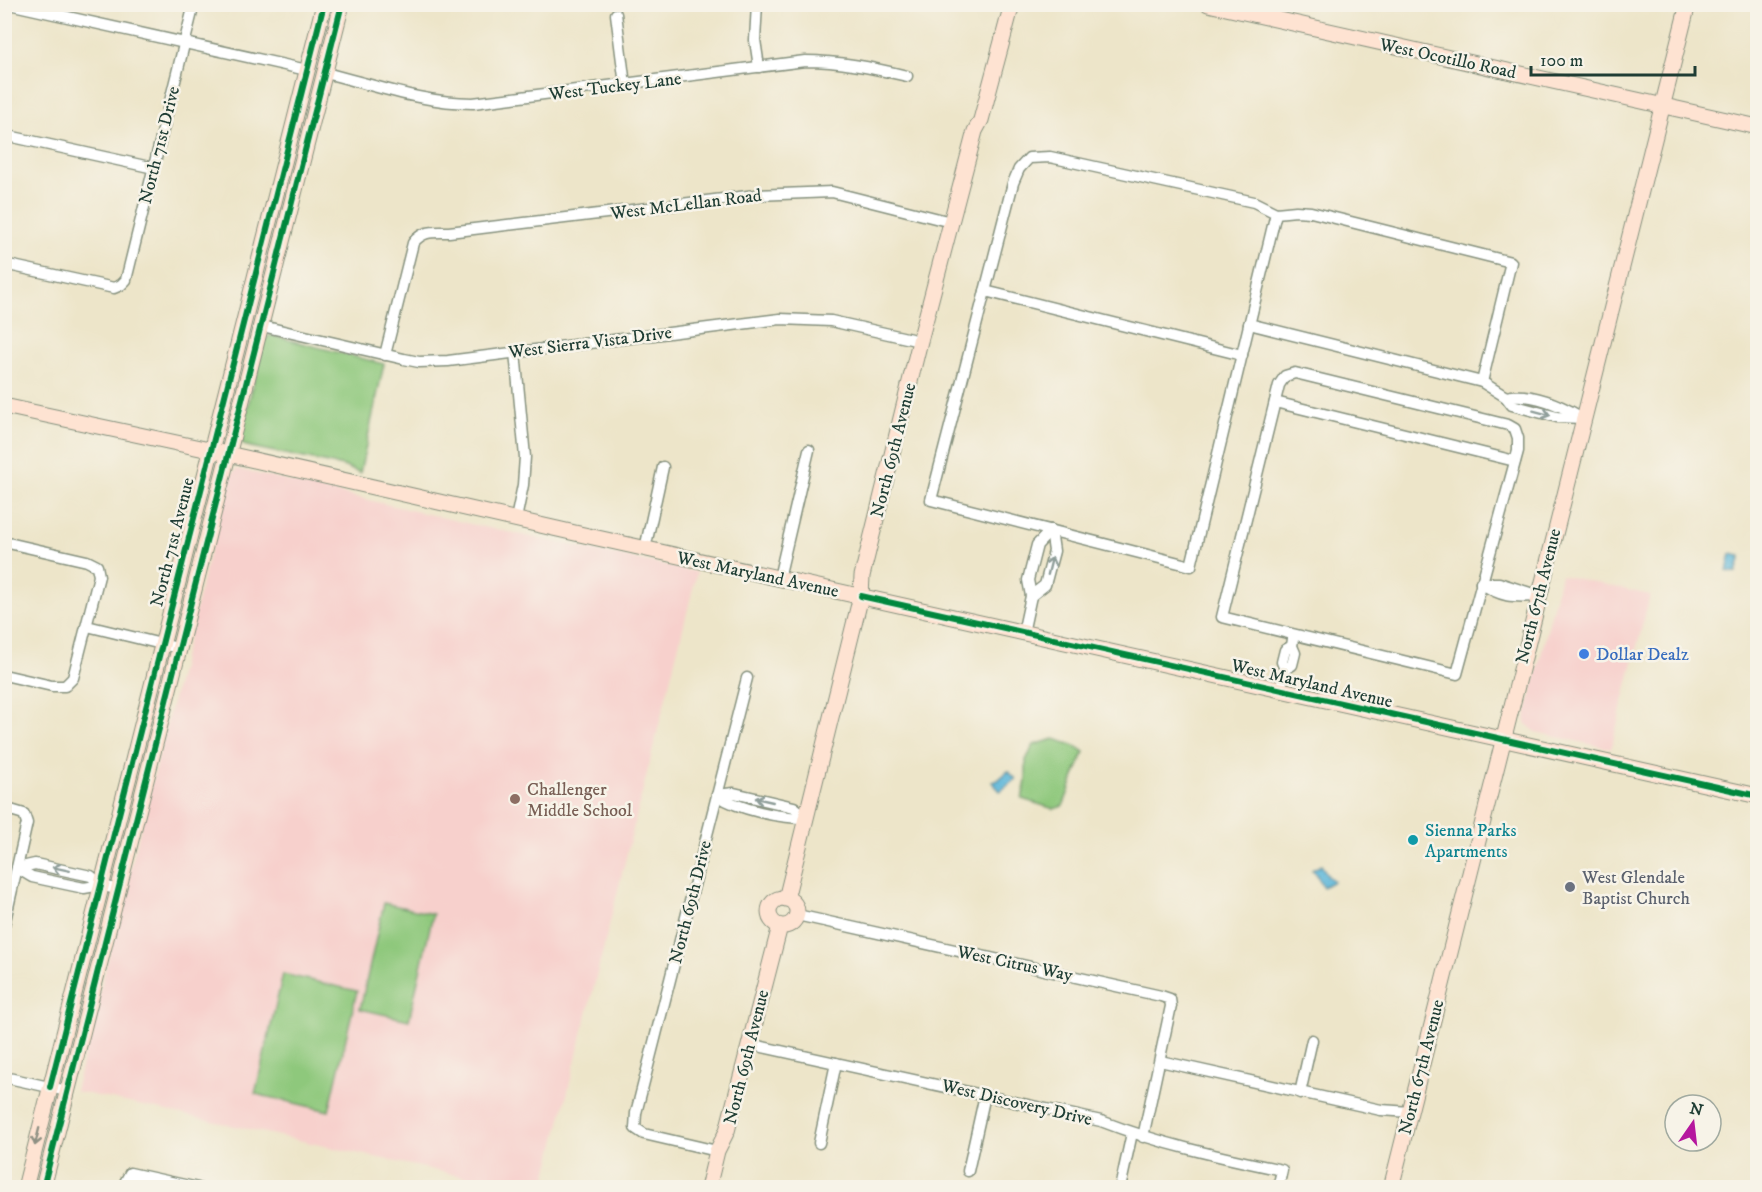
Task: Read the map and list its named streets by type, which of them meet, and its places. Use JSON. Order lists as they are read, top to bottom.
{
  "streets": {
    "street": [
      "West Ocotillo Road",
      "West Tuckey Lane",
      "North 71st Drive",
      "West McLellan Road",
      "West Sierra Vista Drive",
      "North 69th Avenue",
      "North 71st Avenue",
      "West Maryland Avenue",
      "North 67th Avenue",
      "North 69th Drive",
      "West Citrus Way",
      "West Discovery Drive"
    ]
  },
  "crossings": [
    ["West Ocotillo Road", "North 67th Avenue"],
    ["West Tuckey Lane", "North 71st Avenue"],
    ["West McLellan Road", "West Sierra Vista Drive"],
    ["West McLellan Road", "North 69th Avenue"],
    ["West Sierra Vista Drive", "North 69th Avenue"],
    ["West Sierra Vista Drive", "North 71st Avenue"],
    ["North 69th Avenue", "West Maryland Avenue"],
    ["North 69th Avenue", "North 69th Drive"],
    ["North 69th Avenue", "West Citrus Way"],
    ["North 69th Avenue", "West Discovery Drive"],
    ["North 71st Avenue", "West Maryland Avenue"],
    ["West Maryland Avenue", "North 67th Avenue"],
    ["West Citrus Way", "West Discovery Drive"]
  ],
  "places": [
    "Dollar Dealz",
    "Challenger Middle School",
    "Sienna Parks Apartments",
    "West Glendale Baptist Church"
  ],
  "scale_bar": "100 m",
  "north": "top"
}
